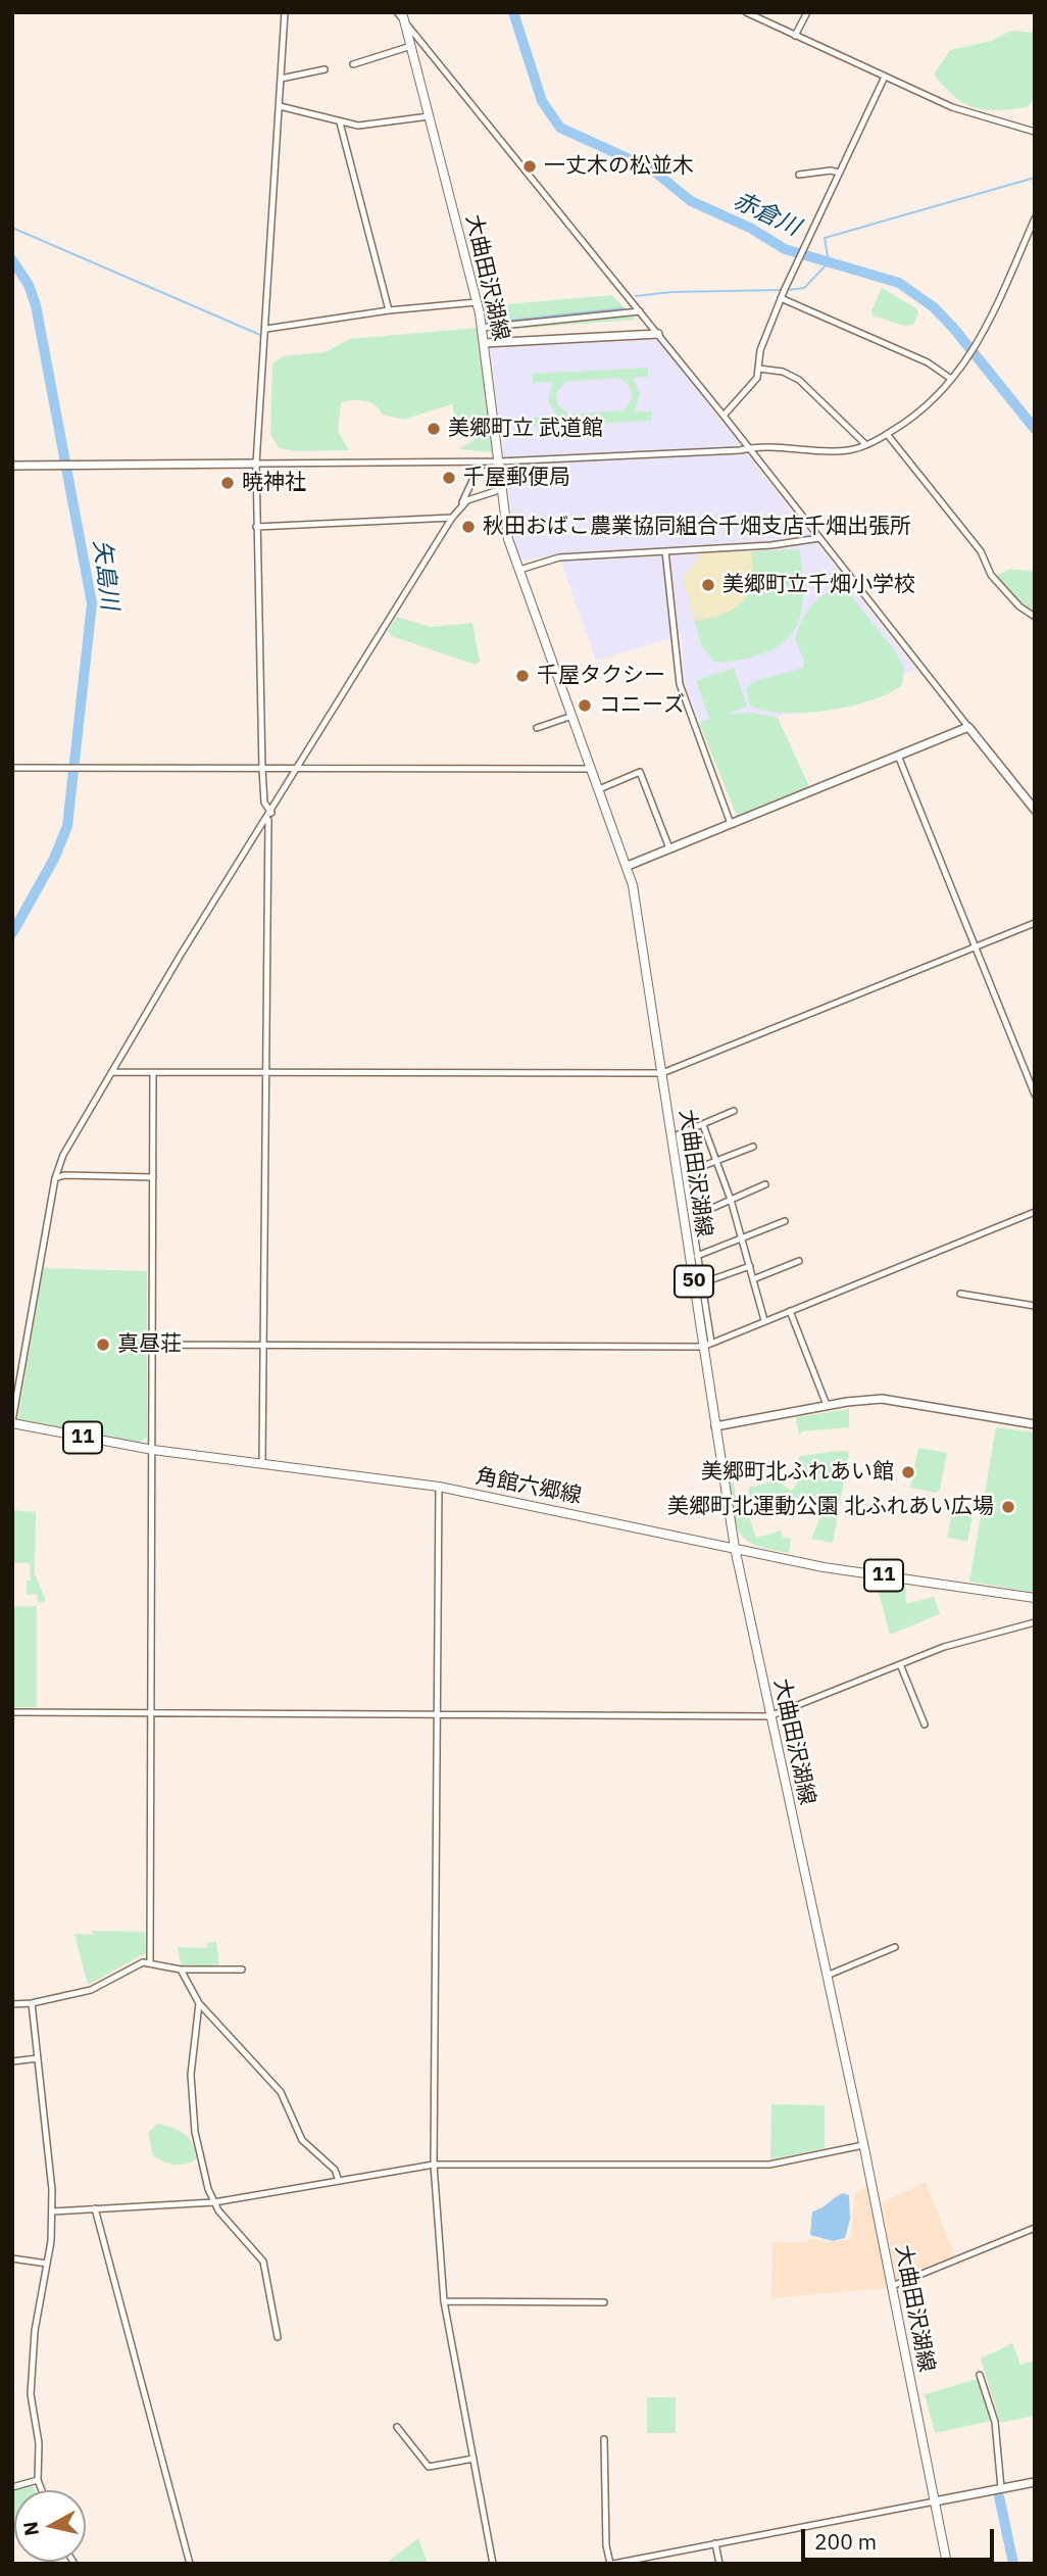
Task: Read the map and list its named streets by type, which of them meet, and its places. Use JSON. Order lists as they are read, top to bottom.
{
  "streets": {
    "main road": [
      "大曲田沢湖線",
      "50",
      "11",
      "角館六郷線"
    ]
  },
  "crossings": [
    ["大曲田沢湖線", "角館六郷線"]
  ],
  "water": ["赤倉川", "矢島川"],
  "places": [
    "一丈木の松並木",
    "美郷町立 武道館",
    "千屋郵便局",
    "暁神社",
    "秋田おばこ農業協同組合千畑支店千畑出張所",
    "美郷町立千畑小学校",
    "千屋タクシー",
    "コニーズ",
    "真昼荘",
    "美郷町北ふれあい館",
    "美郷町北運動公園 北ふれあい広場"
  ],
  "scale_bar": "200 m",
  "north": "left"
}
